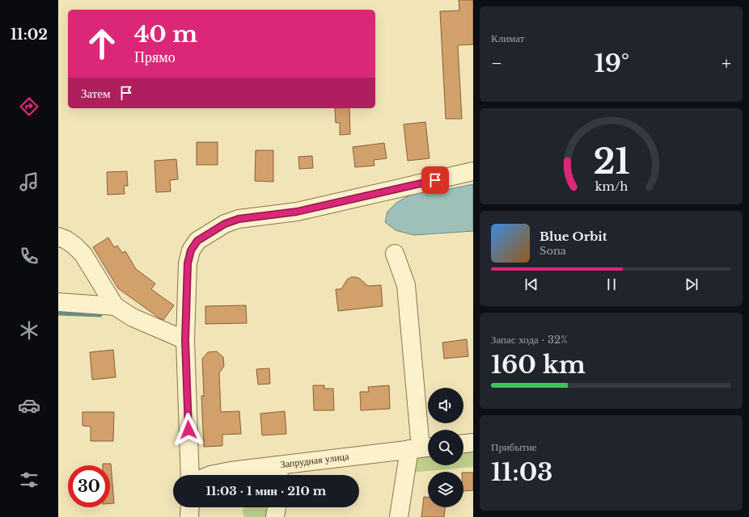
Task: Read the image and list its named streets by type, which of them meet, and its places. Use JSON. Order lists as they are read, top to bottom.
{
  "streets": {
    "street": ["Запрудная улица"]
  },
  "page": {
    "tabs": "11:02",
    "tile": [
      "Климат",
      ["Запас хода · 32%", "160 km"],
      ["Прибытие", "11:03"]
    ],
    "turn": ["40 m", "Прямо"],
    "heat": ["−", "19°", "+"],
    "then": "Затем",
    "song": ["Blue Orbit", "Sona"],
    "limit": "30",
    "trip": "11:03 · 1 мин · 210 m",
    "gauge": ["21", "km/h"]
  }
}
